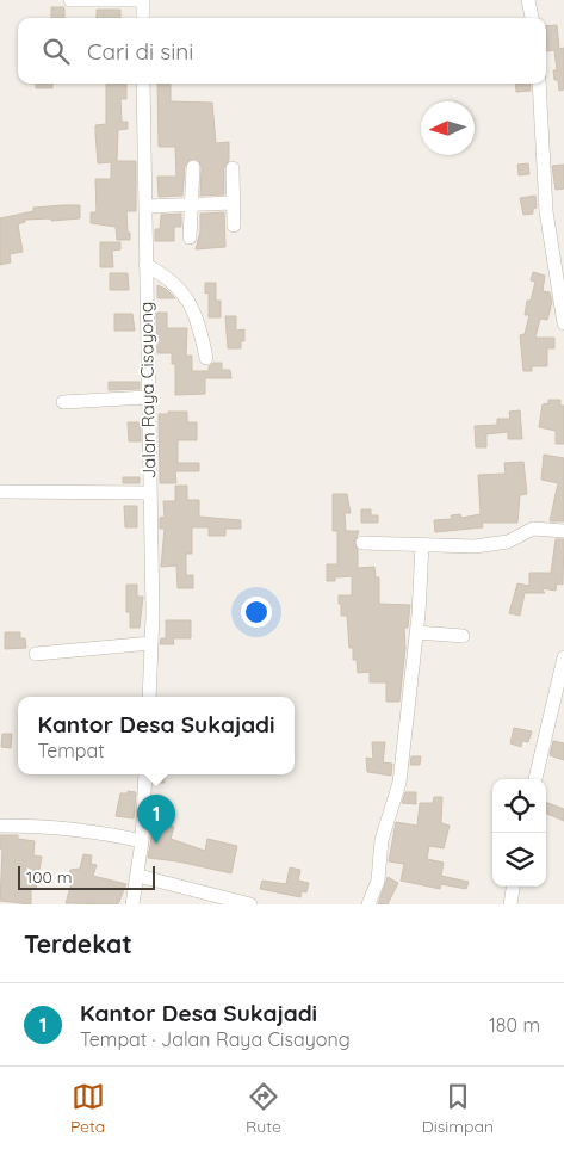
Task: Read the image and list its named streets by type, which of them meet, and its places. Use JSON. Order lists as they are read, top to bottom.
{
  "streets": {
    "street": ["Jalan Raya Cisayong"]
  },
  "scale_bar": "100 m",
  "north": "left",
  "page": {
    "search": "Cari di sini",
    "popup": ["Kantor Desa Sukajadi", "Tempat"],
    "pins": "1",
    "scale": "100 m",
    "heading": "Terdekat",
    "list": [
      {
        "mark": "1",
        "name": "Kantor Desa Sukajadi",
        "note": "Tempat · Jalan Raya Cisayong",
        "value": "180 m"
      }
    ],
    "nav": ["Peta", "Rute", "Disimpan"]
  }
}
